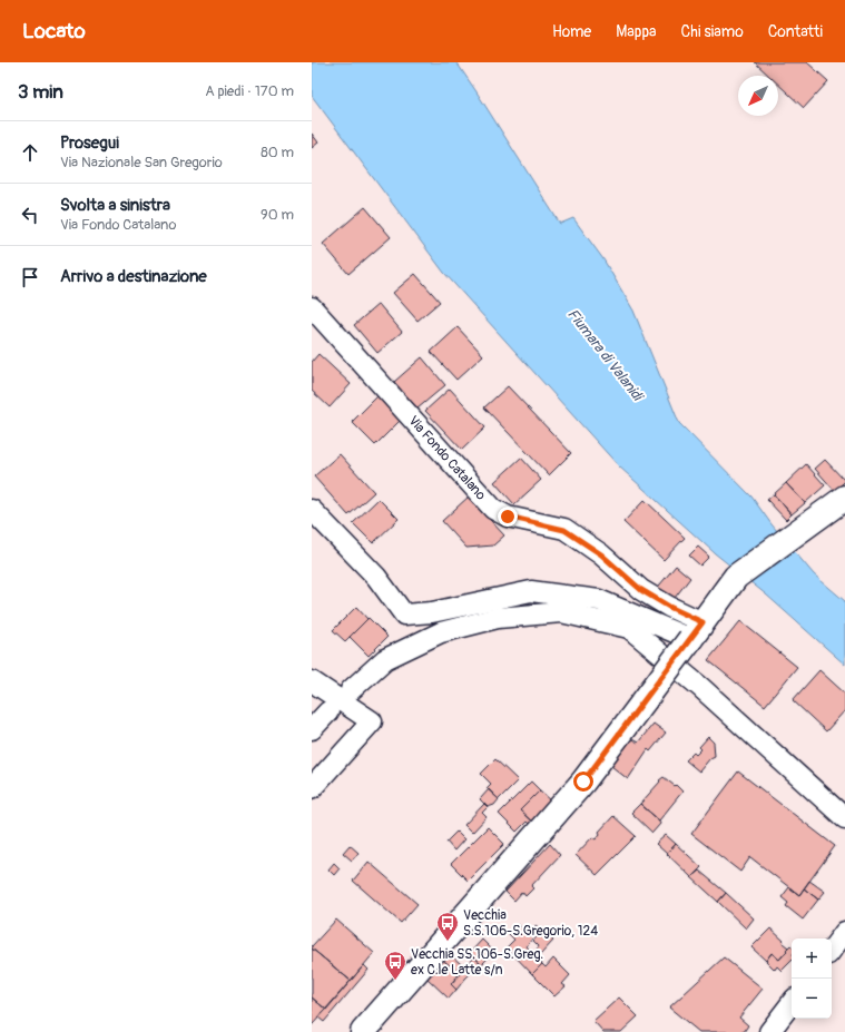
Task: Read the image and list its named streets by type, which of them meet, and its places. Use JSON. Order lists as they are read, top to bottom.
{
  "streets": {
    "street": ["Via Fondo Catalano"]
  },
  "water": ["Fiumara di Valanidi"],
  "places": {
    "bus stop": ["Vecchia S.S.106-S.Gregorio, 124", "Vecchia SS.106-S.Greg. ex C.le Latte s/n"]
  },
  "north": "bottom left",
  "page": {
    "header": "Locato",
    "nav": [
      "Home",
      "Mappa",
      "Chi siamo",
      "Contatti"
    ],
    "heading": ["3 min", "A piedi · 170 m"],
    "list": [
      ["Prosegui", "Via Nazionale San Gregorio", "80 m"],
      ["Svolta a sinistra", "Via Fondo Catalano", "90 m"],
      "Arrivo a destinazione"
    ],
    "map_buttons": ["+", "−"]
  }
}
